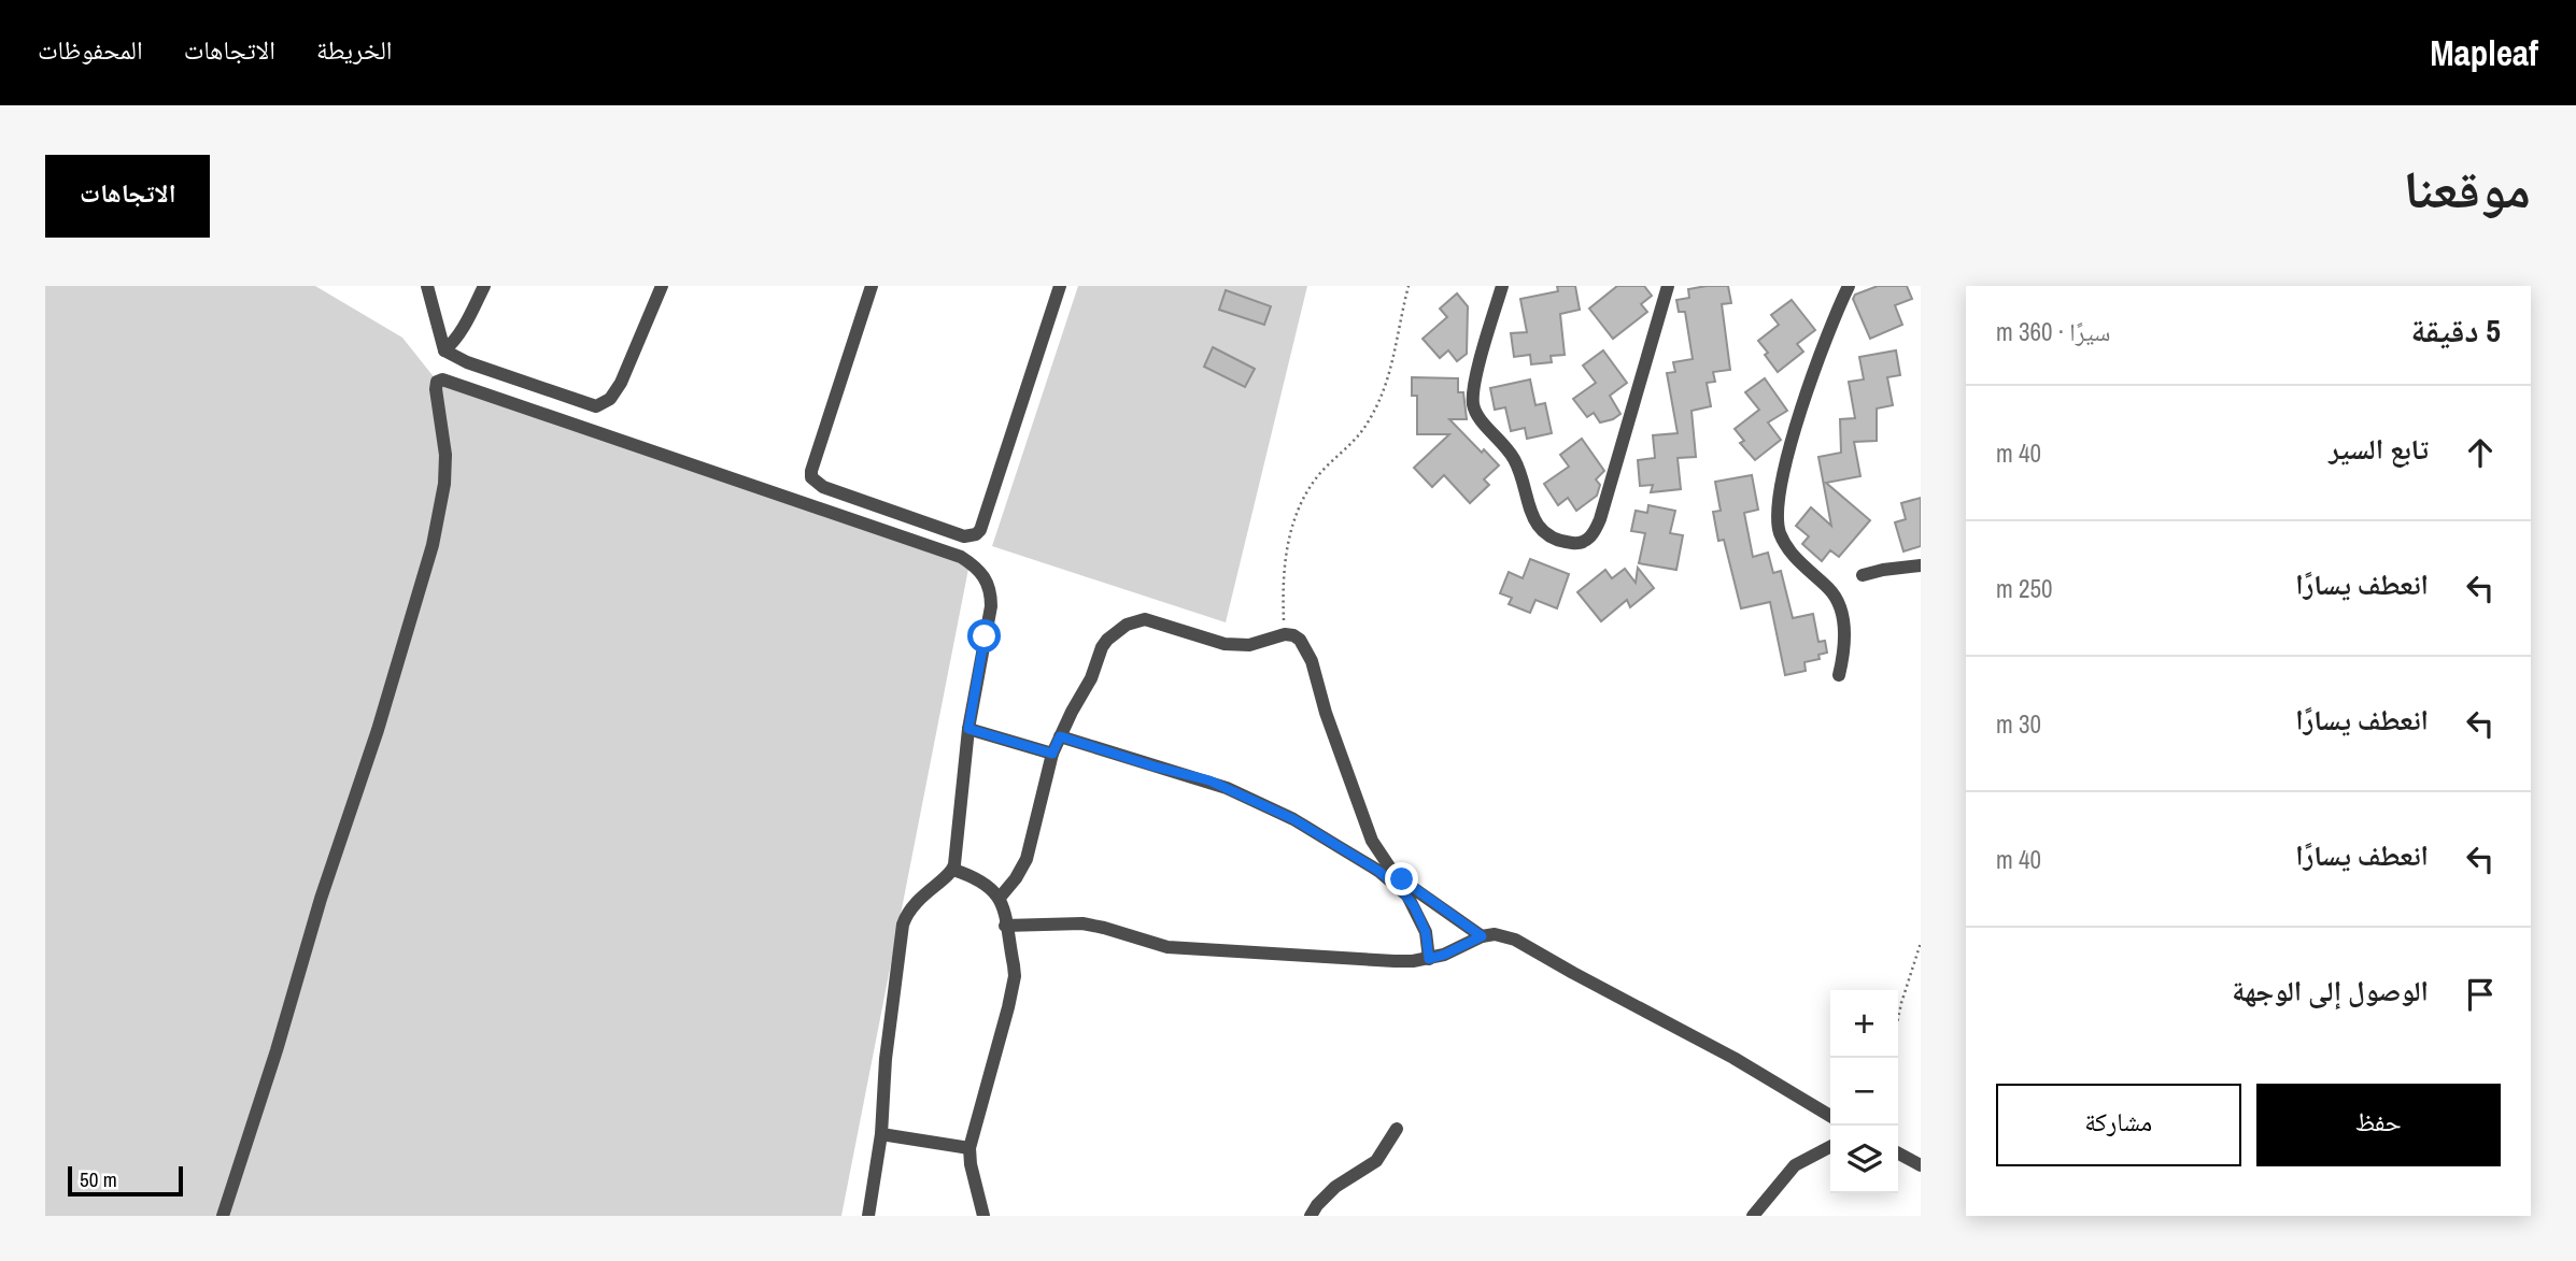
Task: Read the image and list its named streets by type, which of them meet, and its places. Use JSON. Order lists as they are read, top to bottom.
{
  "scale_bar": "50 m",
  "page": {
    "header": "Mapleaf",
    "nav": ["الخريطة", "الاتجاهات", "المحفوظات"],
    "title": "موقعنا",
    "buttons": [
      "الاتجاهات",
      ["حفظ", "مشاركة"]
    ],
    "heading": ["5 دقيقة", "سيرًا · 360 m"],
    "list": [
      ["تابع السير", "40 m"],
      ["انعطف يسارًا", "250 m"],
      ["انعطف يسارًا", "30 m"],
      ["انعطف يسارًا", "40 m"],
      "الوصول إلى الوجهة"
    ],
    "map_buttons": ["+", "−"],
    "scale": "50 m"
  }
}
